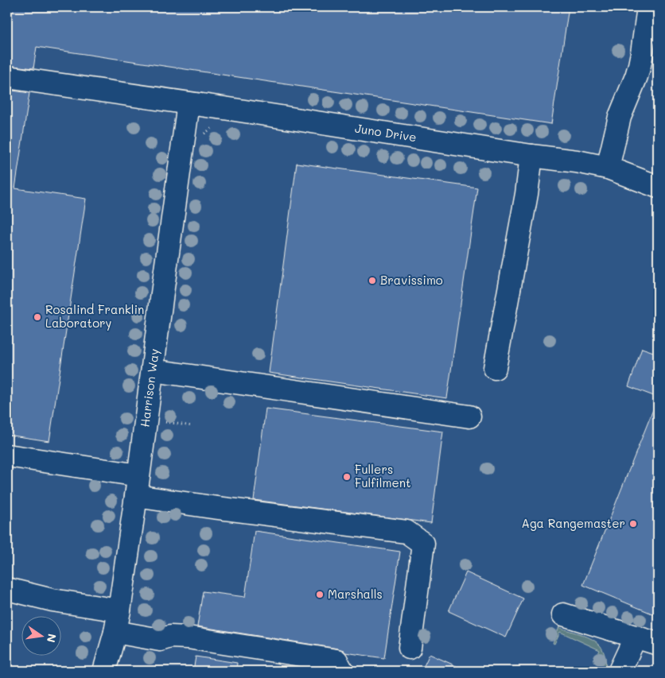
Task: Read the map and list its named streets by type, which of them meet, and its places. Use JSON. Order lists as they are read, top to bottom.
{
  "streets": {
    "street": ["Juno Drive", "Harrison Way"]
  },
  "crossings": [
    ["Juno Drive", "Harrison Way"]
  ],
  "places": [
    "Bravissimo",
    "Rosalind Franklin Laboratory",
    "Fullers Fulfilment",
    "Aga Rangemaster",
    "Marshalls"
  ],
  "north": "right"
}
